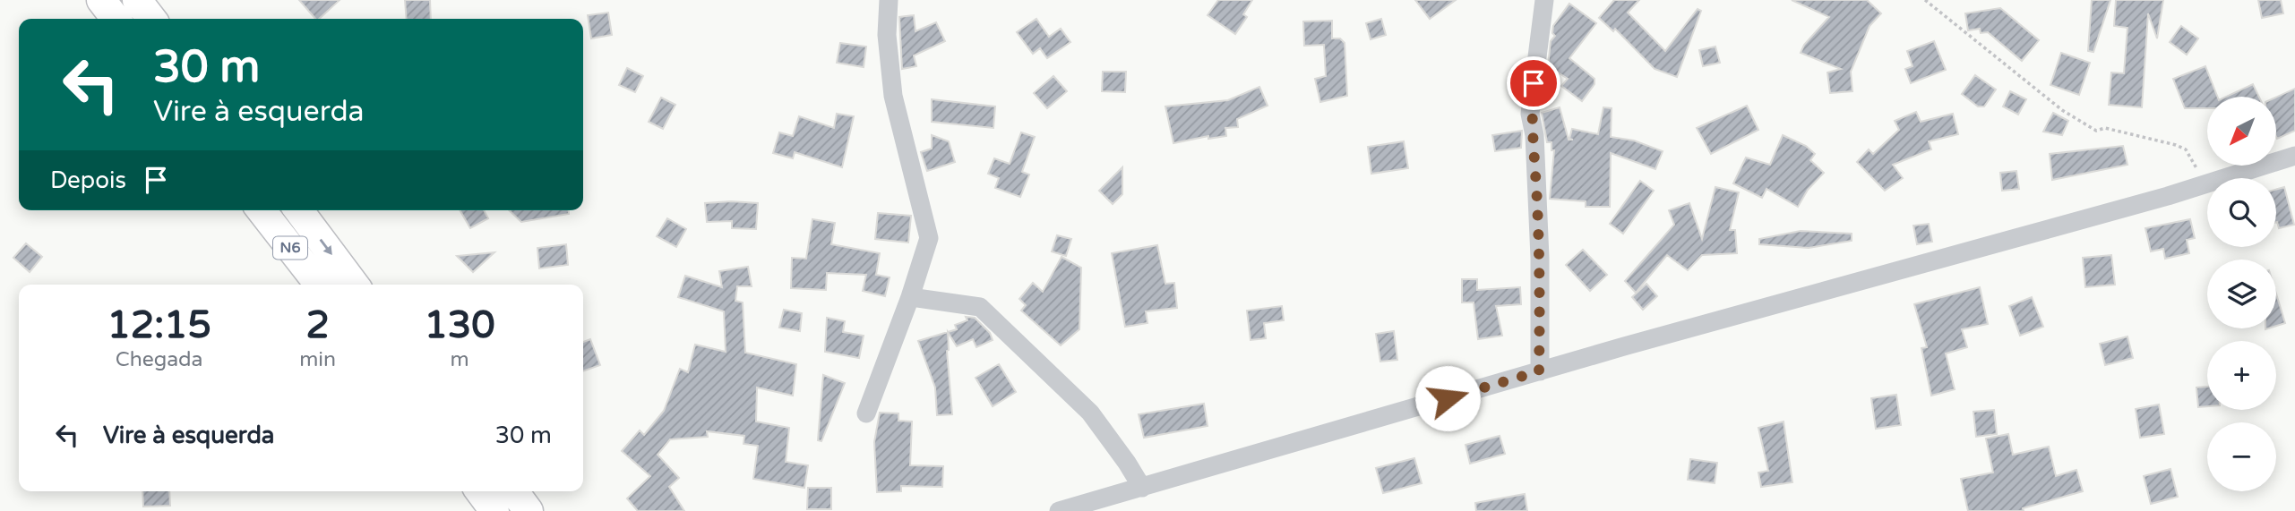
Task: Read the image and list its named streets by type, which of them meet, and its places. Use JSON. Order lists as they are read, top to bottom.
{
  "streets": {
    "highway": ["N6"]
  },
  "north": "bottom left",
  "page": {
    "turn": ["30 m", "Vire à esquerda"],
    "map_buttons": ["+", "−"],
    "then": "Depois",
    "eta": [
      "12:15",
      "Chegada",
      "2",
      "min",
      "130",
      "m"
    ],
    "list": [
      {
        "name": "Vire à esquerda",
        "value": "30 m"
      }
    ]
  }
}
